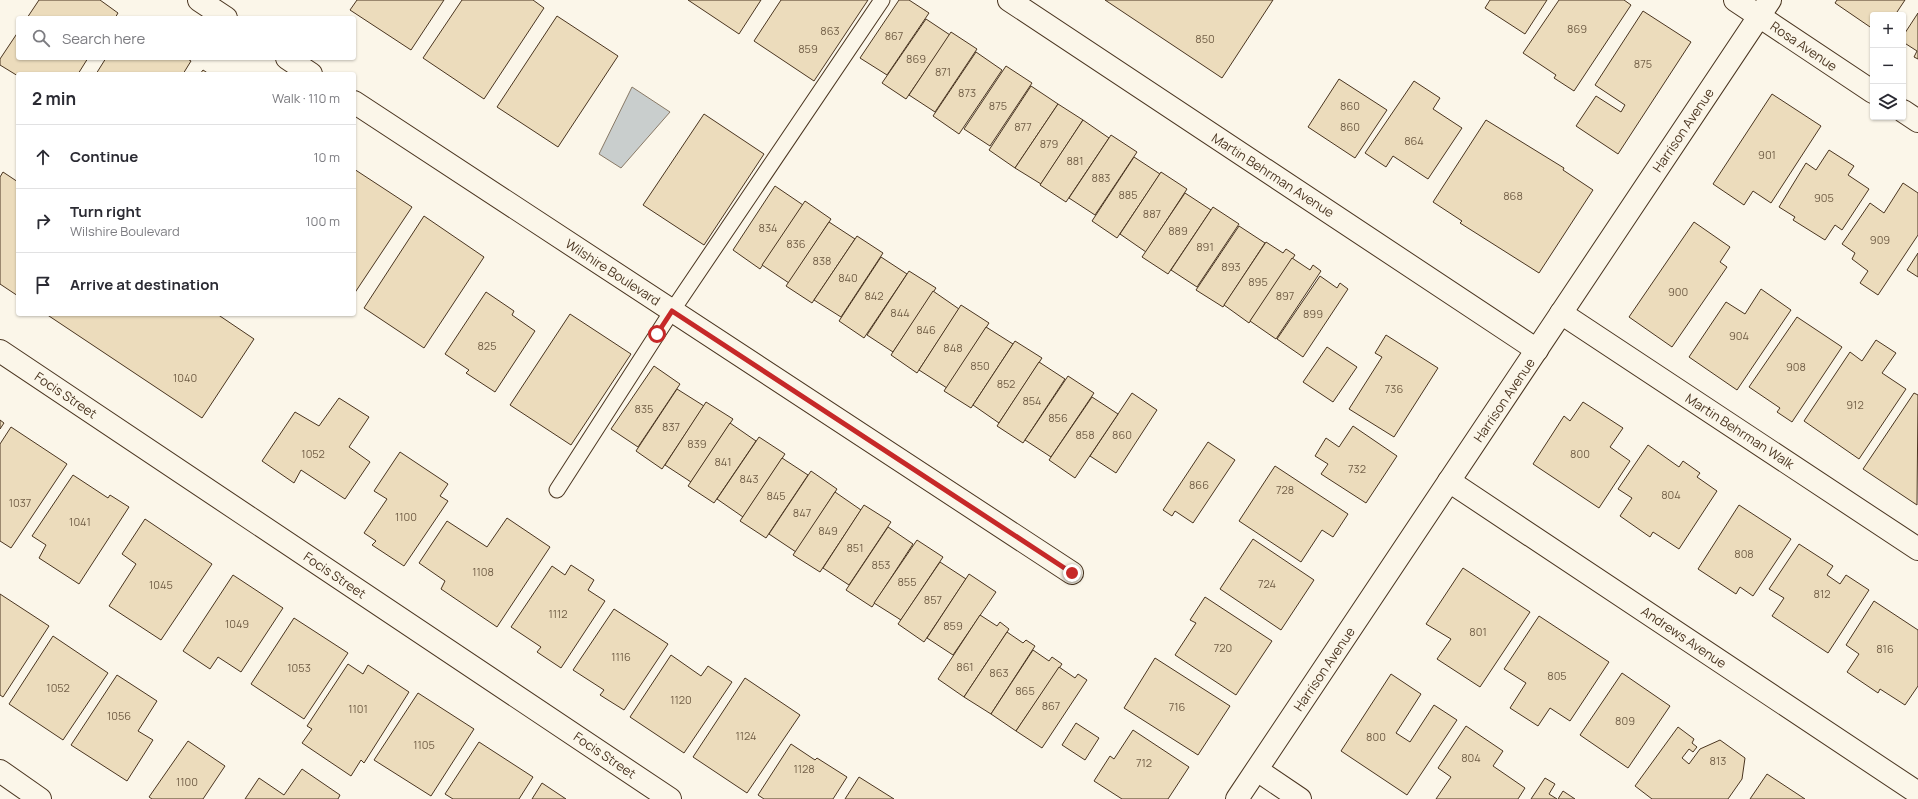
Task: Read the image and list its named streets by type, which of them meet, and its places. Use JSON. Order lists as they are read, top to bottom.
{
  "streets": {
    "street": [
      "Rosa Avenue",
      "Harrison Avenue",
      "Martin Behrman Avenue",
      "Wilshire Boulevard",
      "Focis Street",
      "Martin Behrman Walk",
      "Andrews Avenue"
    ]
  },
  "crossings": [
    ["Rosa Avenue", "Harrison Avenue"],
    ["Harrison Avenue", "Martin Behrman Avenue"],
    ["Harrison Avenue", "Martin Behrman Walk"],
    ["Harrison Avenue", "Andrews Avenue"]
  ],
  "house_numbers": [
    "869",
    "863",
    "867",
    "850",
    "859",
    "869",
    "875",
    "871",
    "873",
    "875",
    "860",
    "877",
    "860",
    "864",
    "879",
    "901",
    "881",
    "883",
    "885",
    "868",
    "905",
    "887",
    "834",
    "889",
    "909",
    "836",
    "891",
    "838",
    "893",
    "840",
    "895",
    "900",
    "842",
    "897",
    "844",
    "899",
    "846",
    "904",
    "825",
    "848",
    "850",
    "908",
    "1040",
    "852",
    "736",
    "854",
    "912",
    "835",
    "856",
    "837",
    "858",
    "860",
    "839",
    "1052",
    "800",
    "841",
    "732",
    "843",
    "866",
    "728",
    "804",
    "845",
    "1037",
    "847",
    "1100",
    "1041",
    "849",
    "851",
    "808",
    "853",
    "1108",
    "855",
    "724",
    "1045",
    "812",
    "857",
    "1112",
    "1049",
    "859",
    "801",
    "720",
    "816",
    "1116",
    "861",
    "1053",
    "863",
    "805",
    "1052",
    "865",
    "1120",
    "867",
    "716",
    "1101",
    "1056",
    "809",
    "1124",
    "800",
    "1105",
    "804",
    "813",
    "712",
    "1128",
    "1100"
  ],
  "page": {
    "map_buttons": ["+", "−"],
    "search": "Search here",
    "heading": ["2 min", "Walk · 110 m"],
    "list": [
      ["Continue", "10 m"],
      ["Turn right", "Wilshire Boulevard", "100 m"],
      "Arrive at destination"
    ]
  }
}
